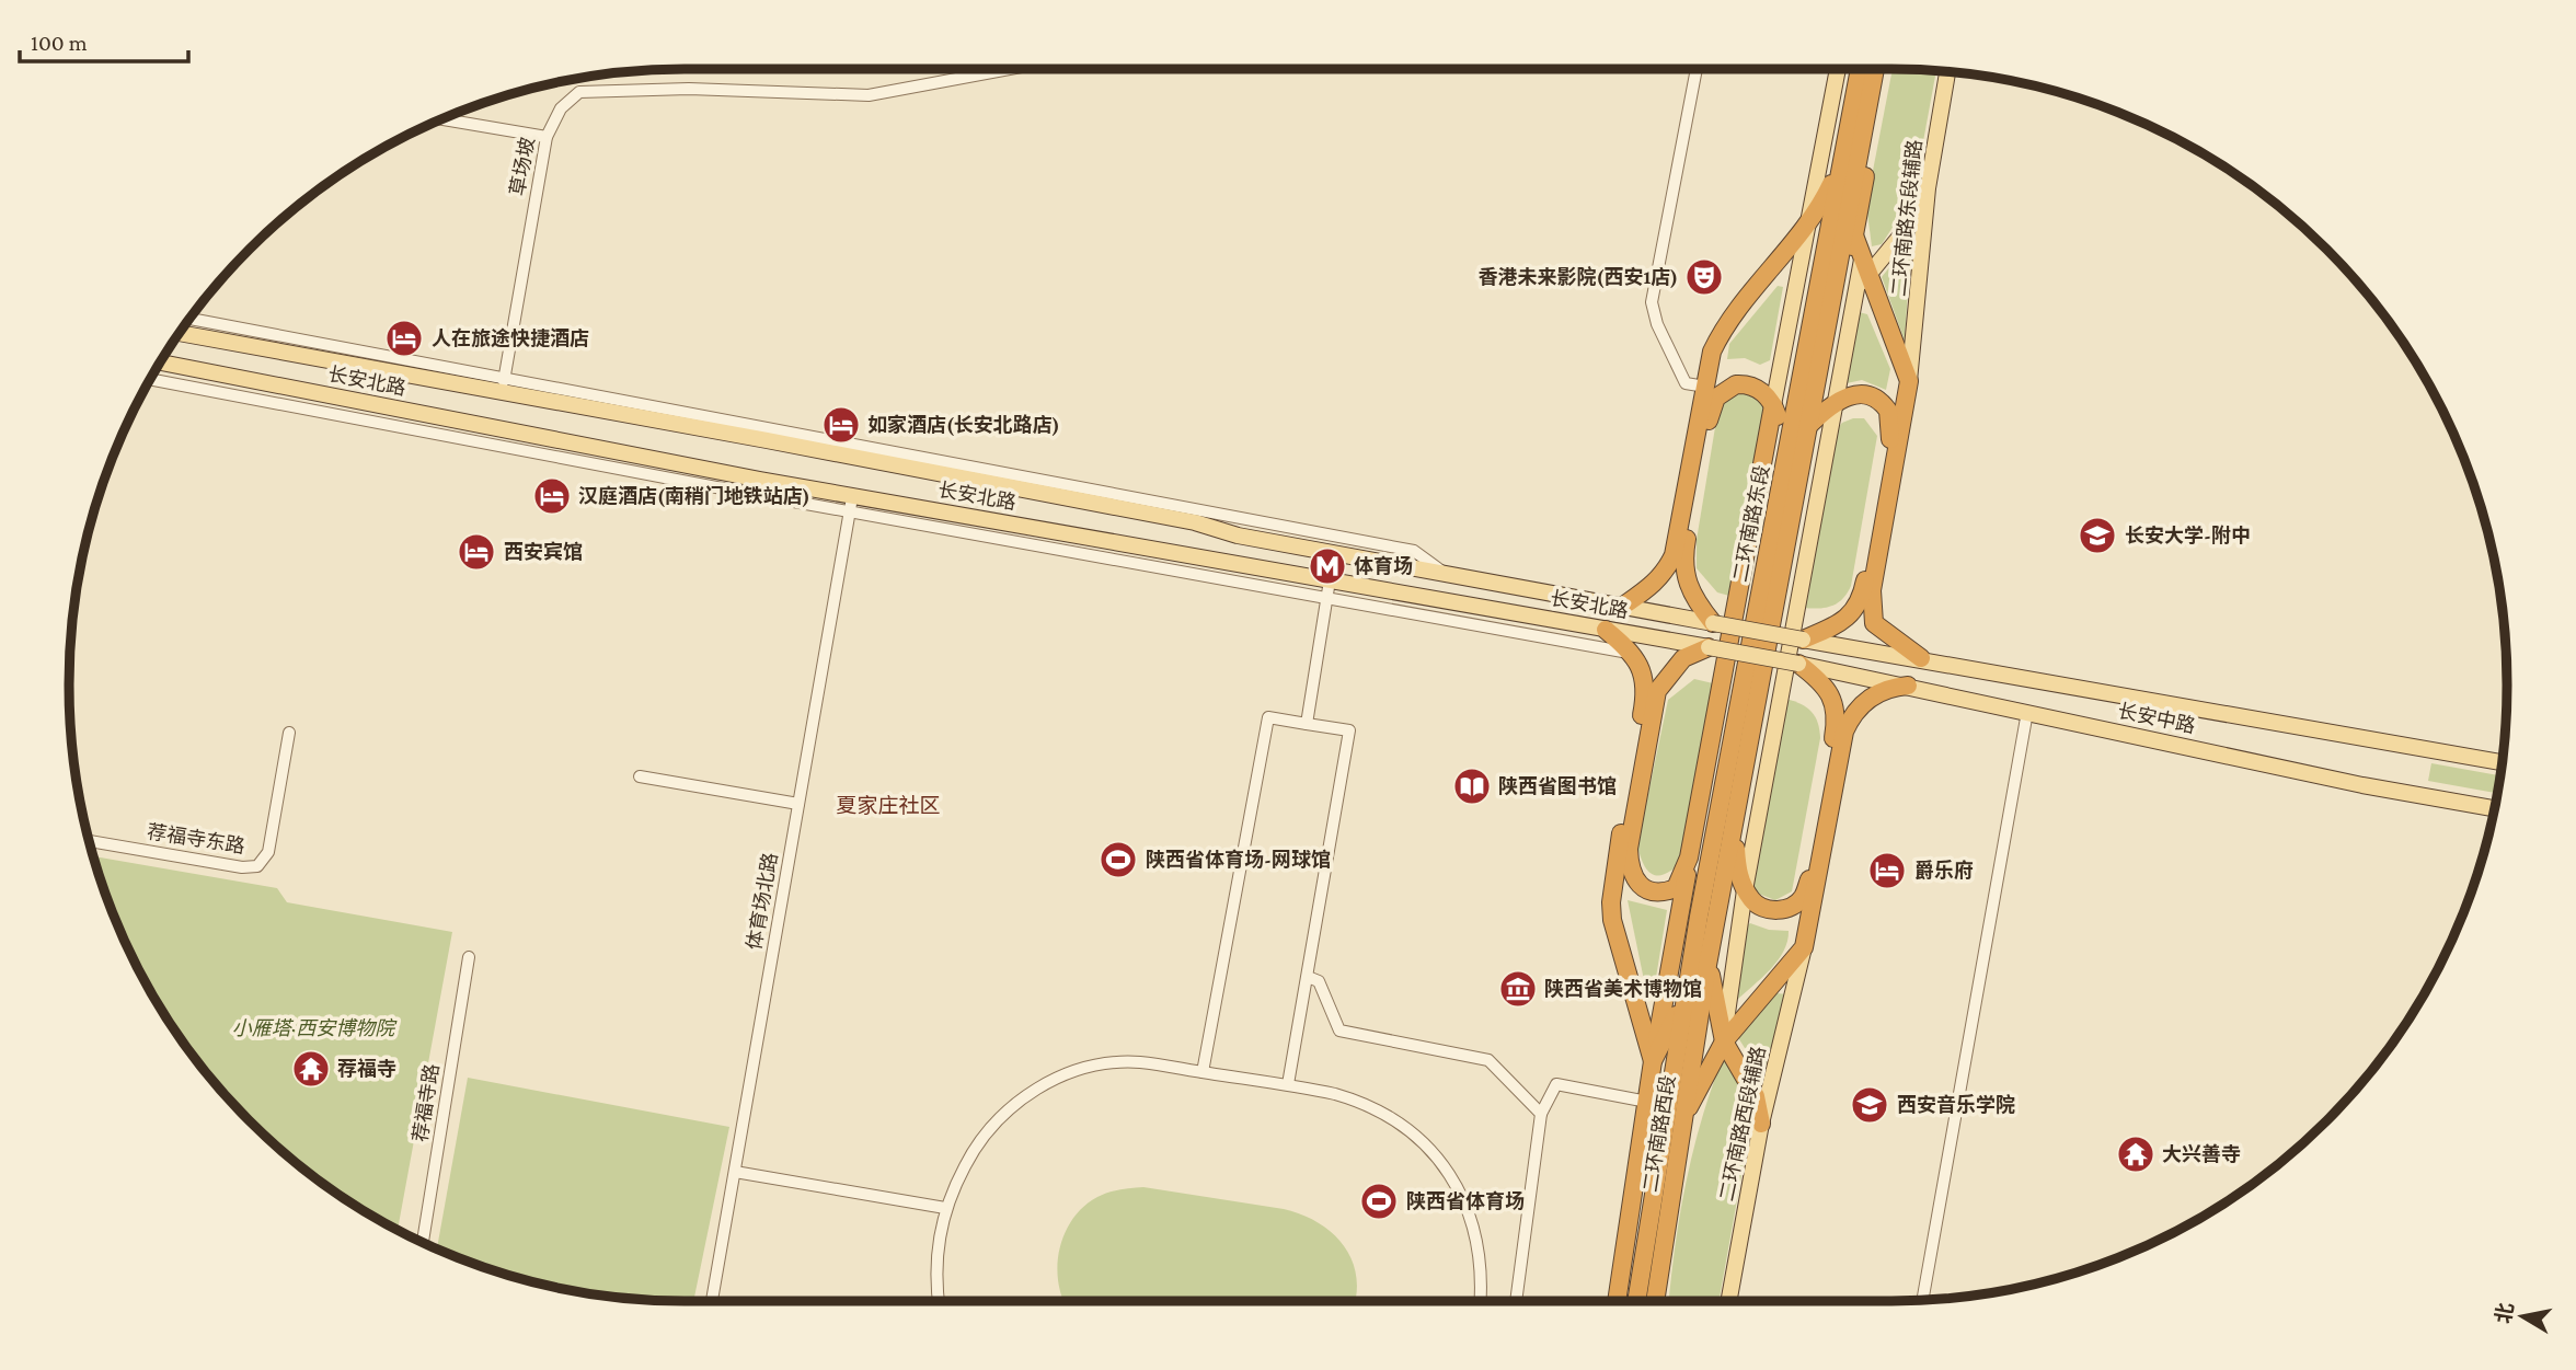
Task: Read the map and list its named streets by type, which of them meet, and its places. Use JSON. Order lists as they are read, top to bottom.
{
  "streets": {
    "highway": ["二环南路东段", "二环南路西段"],
    "main road": [
      "二环南路东段辅路",
      "长安北路",
      "长安中路",
      "二环南路西段辅路"
    ],
    "street": [
      "草场坡",
      "荐福寺东路",
      "体育场北路",
      "荐福寺路"
    ]
  },
  "crossings": [
    ["草场坡", "长安北路"],
    ["长安北路", "长安中路"],
    ["长安北路", "体育场北路"],
    ["二环南路东段", "二环南路西段"]
  ],
  "districts": ["夏家庄社区"],
  "parks": ["小雁塔·西安博物院"],
  "places": {
    "theatre": ["香港未来影院(西安1店)"],
    "hotel": [
      "人在旅途快捷酒店",
      "如家酒店(长安北路店)",
      "汉庭酒店(南稍门地铁站店)",
      "西安宾馆",
      "爵乐府"
    ],
    "school or university": ["长安大学-附中", "西安音乐学院"],
    "metro station": ["体育场"],
    "library": ["陕西省图书馆"],
    "sports": ["陕西省体育场-网球馆", "陕西省体育场"],
    "museum": ["陕西省美术博物馆"],
    "temple": ["荐福寺", "大兴善寺"]
  },
  "scale_bar": "100 m",
  "north": "left"
}
